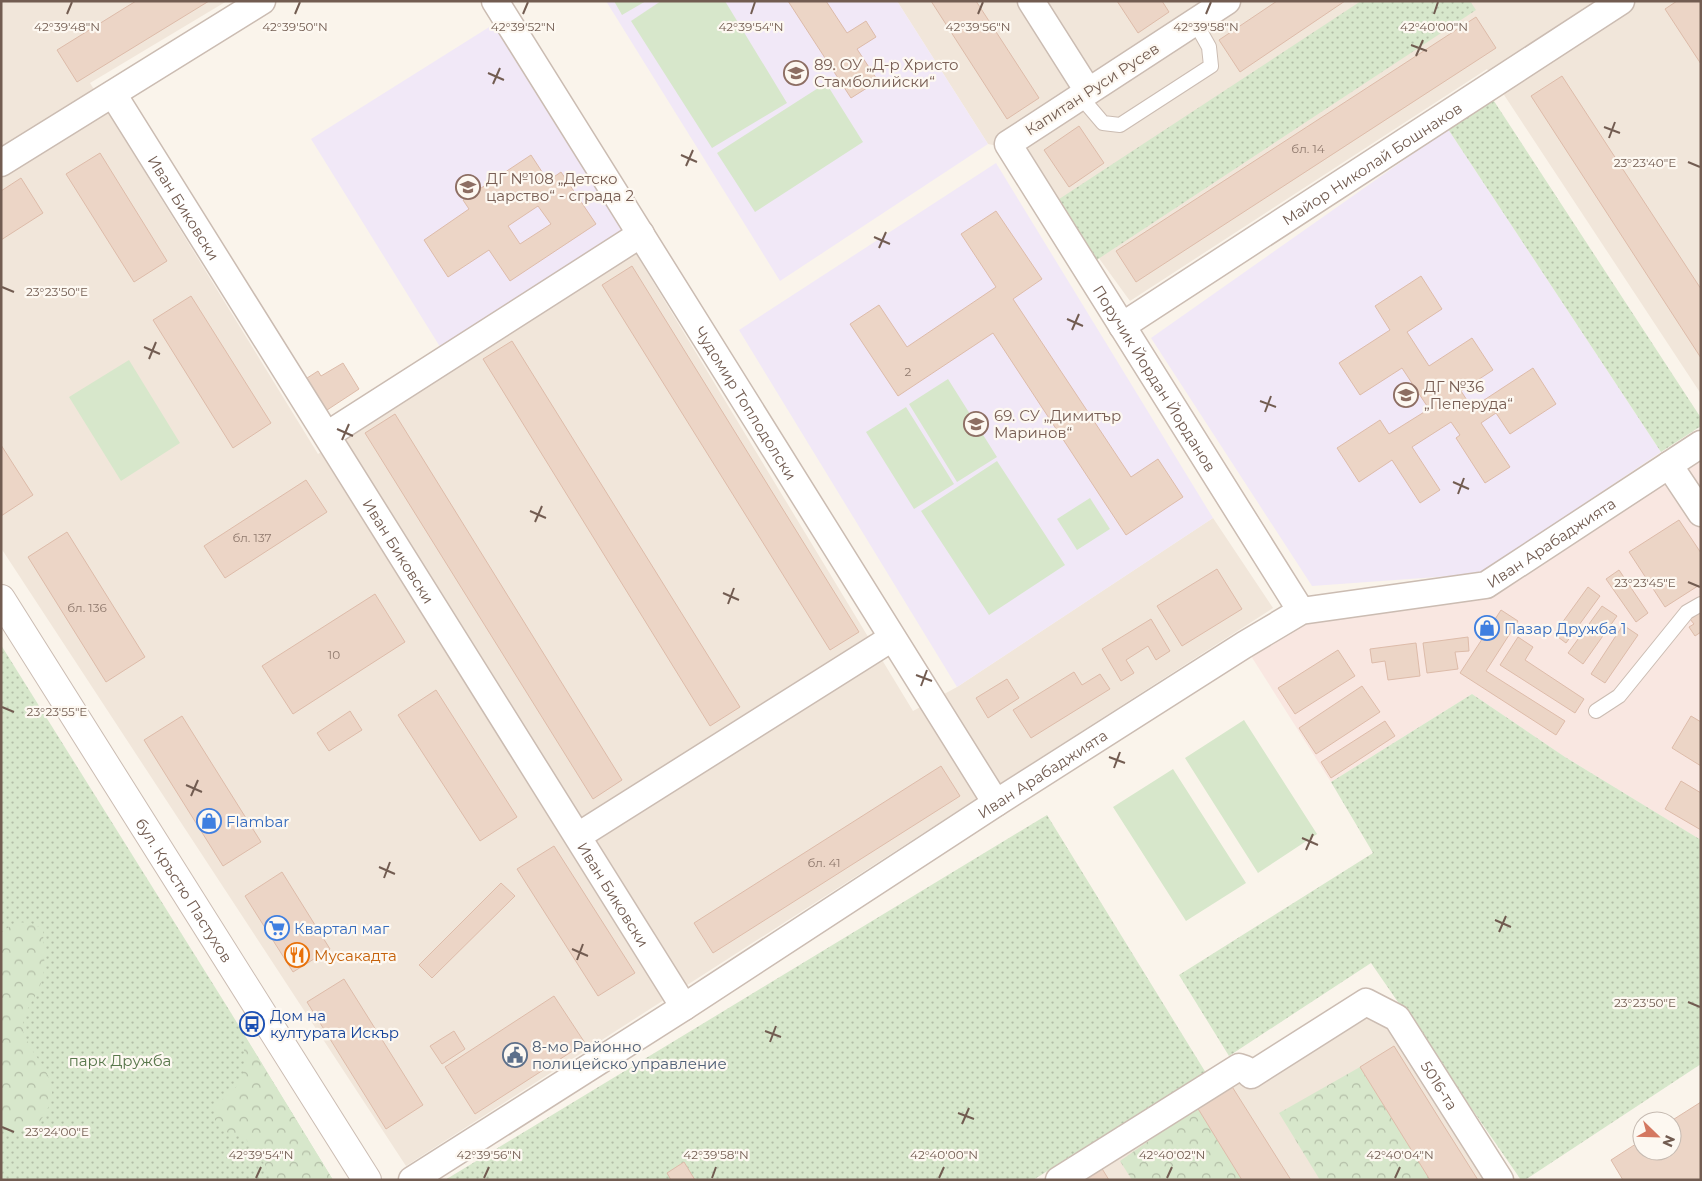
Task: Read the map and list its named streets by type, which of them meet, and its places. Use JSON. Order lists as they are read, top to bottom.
{
  "streets": {
    "street": [
      "Капитан Руси Русев",
      "Майор Николай Бошнаков",
      "Иван Биковски",
      "Поручик Йордан Йорданов",
      "Чудомир Топлодолски",
      "Иван Арабаджията",
      "бул. Кръстю Пастухов",
      "5016-та"
    ]
  },
  "crossings": [
    ["Капитан Руси Русев", "Поручик Йордан Йорданов"],
    ["Майор Николай Бошнаков", "Поручик Йордан Йорданов"],
    ["Иван Биковски", "Иван Арабаджията"],
    ["Поручик Йордан Йорданов", "Иван Арабаджията"],
    ["Чудомир Топлодолски", "Иван Арабаджията"]
  ],
  "parks": ["парк Дружба"],
  "places": {
    "school or university": [
      "89. ОУ „Д-р Христо Стамболийски“",
      "ДГ №108 „Детско царство“ - сграда 2",
      "ДГ №36 „Пеперуда“",
      "69. СУ „Димитър Маринов“"
    ],
    "shop": ["Пазар Дружба 1", "Flambar"],
    "supermarket": ["Квартал маг"],
    "restaurant": ["Мусакадта"],
    "bus stop": ["Дом на културата Искър"],
    "public building": ["8-мо Районно полицейско управление"]
  },
  "house_numbers": [
    "бл. 14",
    "2",
    "бл. 137",
    "бл. 136",
    "10",
    "бл. 41"
  ],
  "north": "bottom right",
  "coordinates": [
    "42°39'48\"N",
    "42°39'50\"N",
    "42°39'52\"N",
    "42°39'54\"N",
    "42°39'56\"N",
    "42°39'58\"N",
    "42°40'00\"N",
    "23°23'40\"E",
    "23°23'50\"E",
    "23°23'45\"E",
    "23°23'55\"E",
    "23°24'00\"E",
    "42°40'02\"N",
    "42°40'04\"N"
  ]
}
